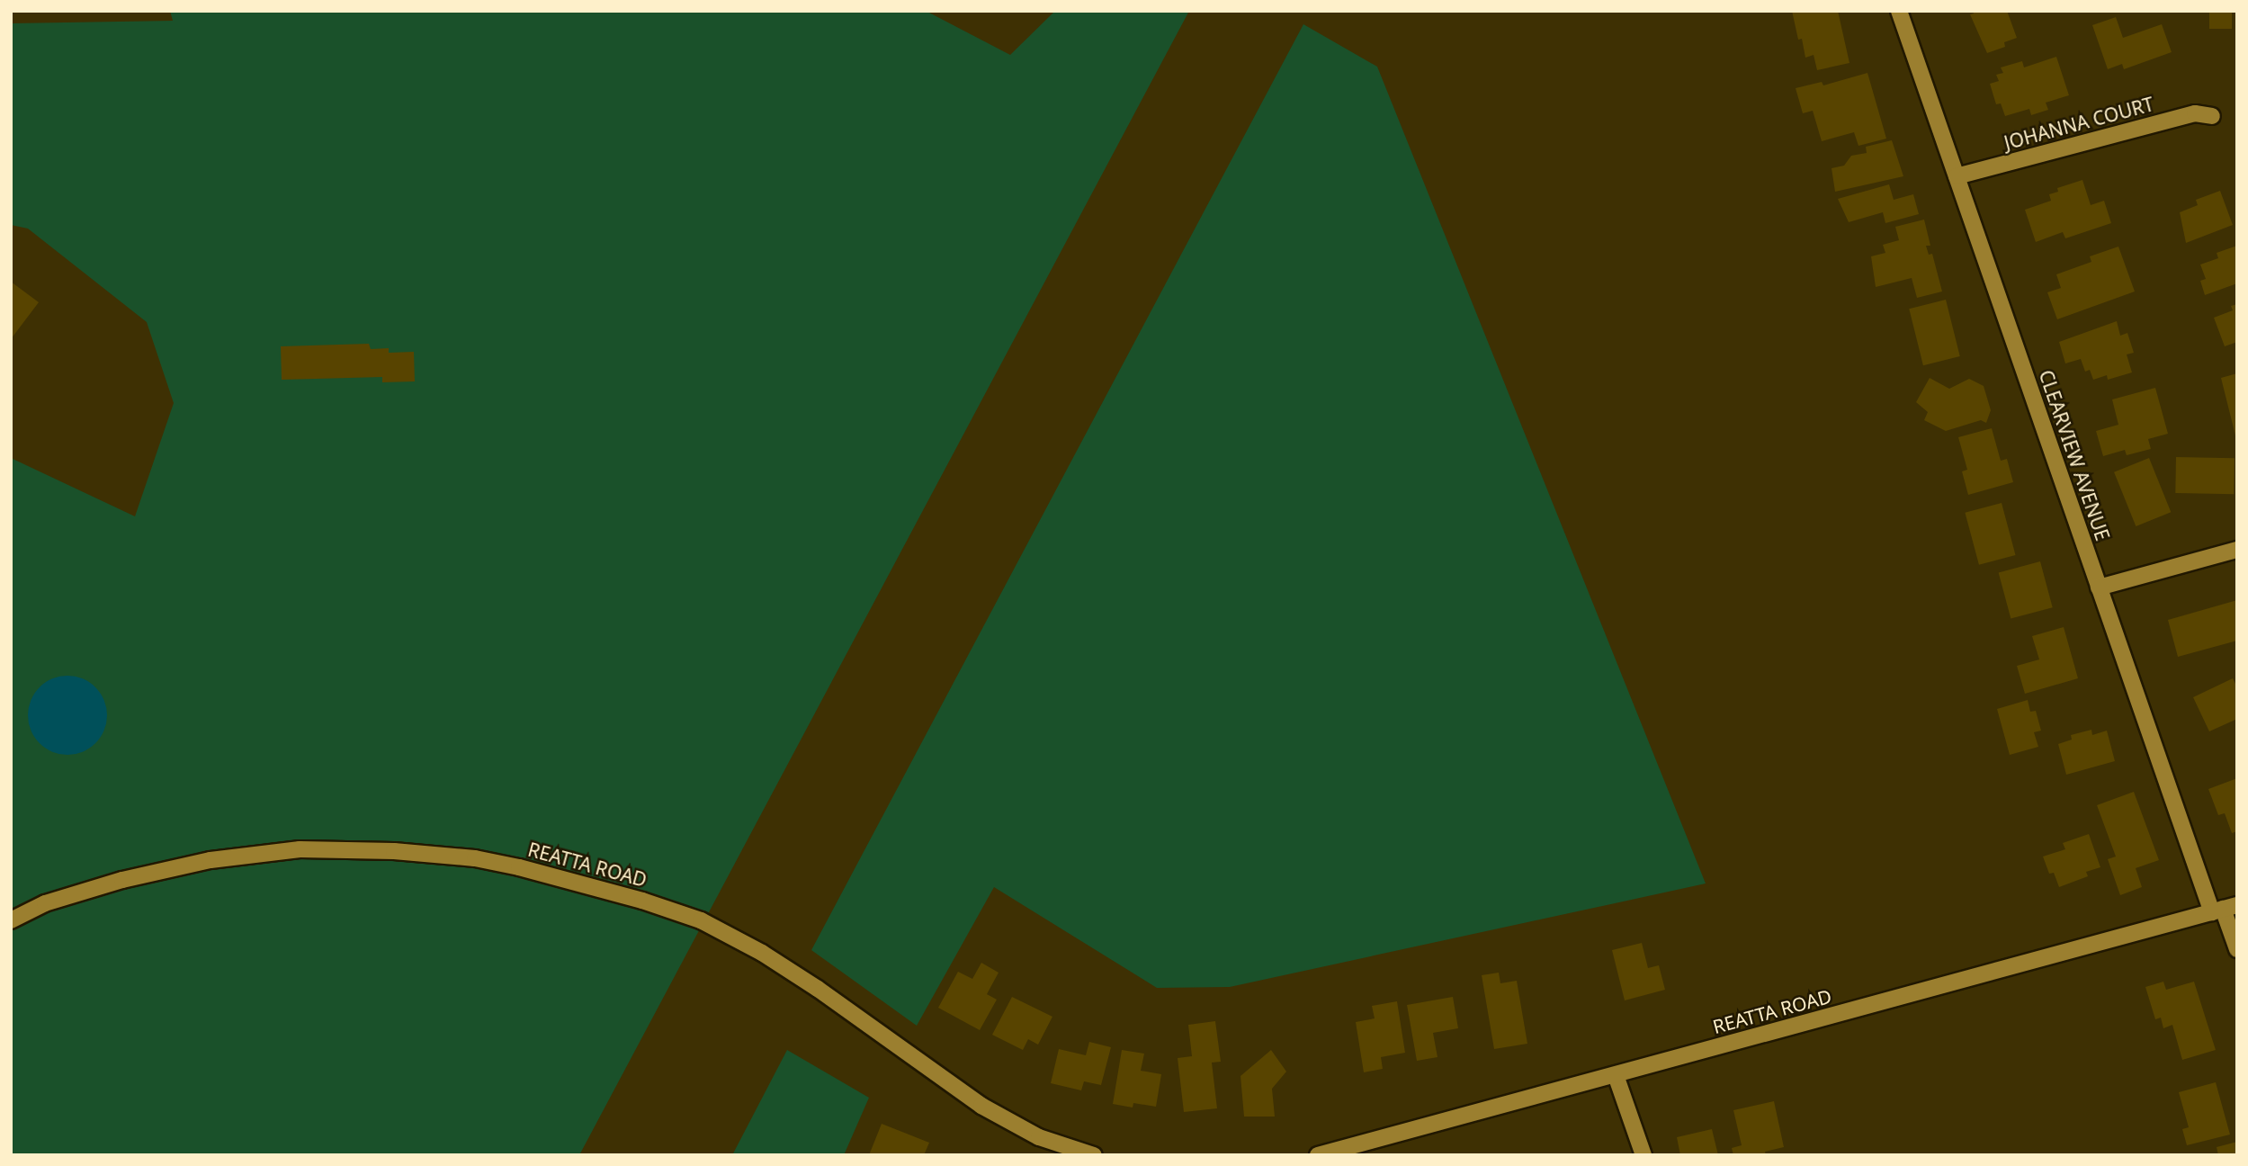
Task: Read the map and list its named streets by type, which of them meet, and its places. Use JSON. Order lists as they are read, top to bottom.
{
  "streets": {
    "street": ["JOHANNA COURT", "CLEARVIEW AVENUE", "REATTA ROAD"]
  },
  "crossings": [
    ["JOHANNA COURT", "CLEARVIEW AVENUE"],
    ["CLEARVIEW AVENUE", "REATTA ROAD"]
  ]
}
